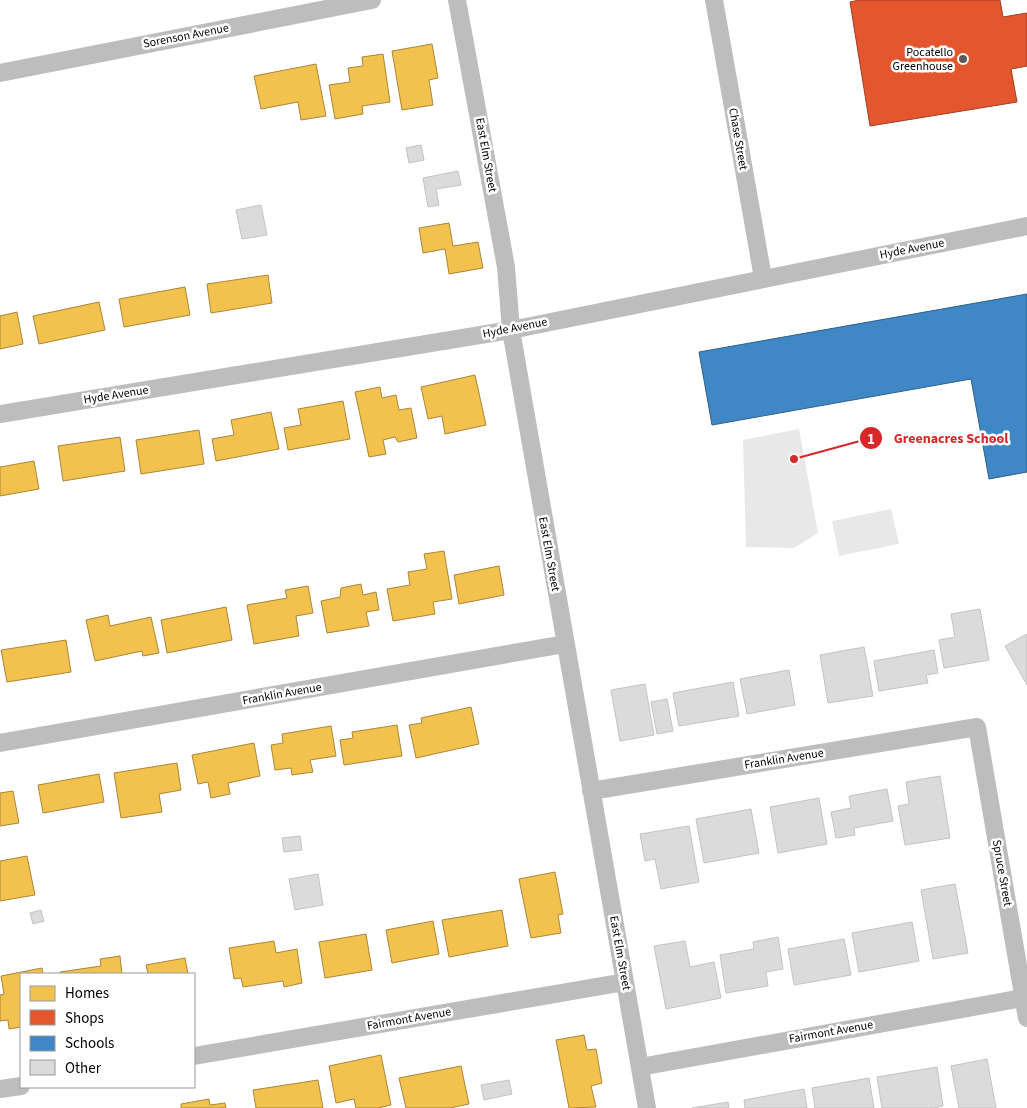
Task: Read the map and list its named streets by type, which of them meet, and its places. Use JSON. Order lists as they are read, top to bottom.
{
  "streets": {
    "street": [
      "Sorenson Avenue",
      "Chase Street",
      "East Elm Street",
      "Hyde Avenue",
      "Franklin Avenue",
      "Spruce Street",
      "Fairmont Avenue"
    ]
  },
  "crossings": [
    ["Chase Street", "Hyde Avenue"],
    ["East Elm Street", "Hyde Avenue"],
    ["East Elm Street", "Franklin Avenue"],
    ["East Elm Street", "Fairmont Avenue"],
    ["Franklin Avenue", "Spruce Street"],
    ["Spruce Street", "Fairmont Avenue"]
  ],
  "places": ["Pocatello Greenhouse", "Greenacres School"],
  "legend": [
    "Homes",
    "Shops",
    "Schools",
    "Other"
  ]
}
